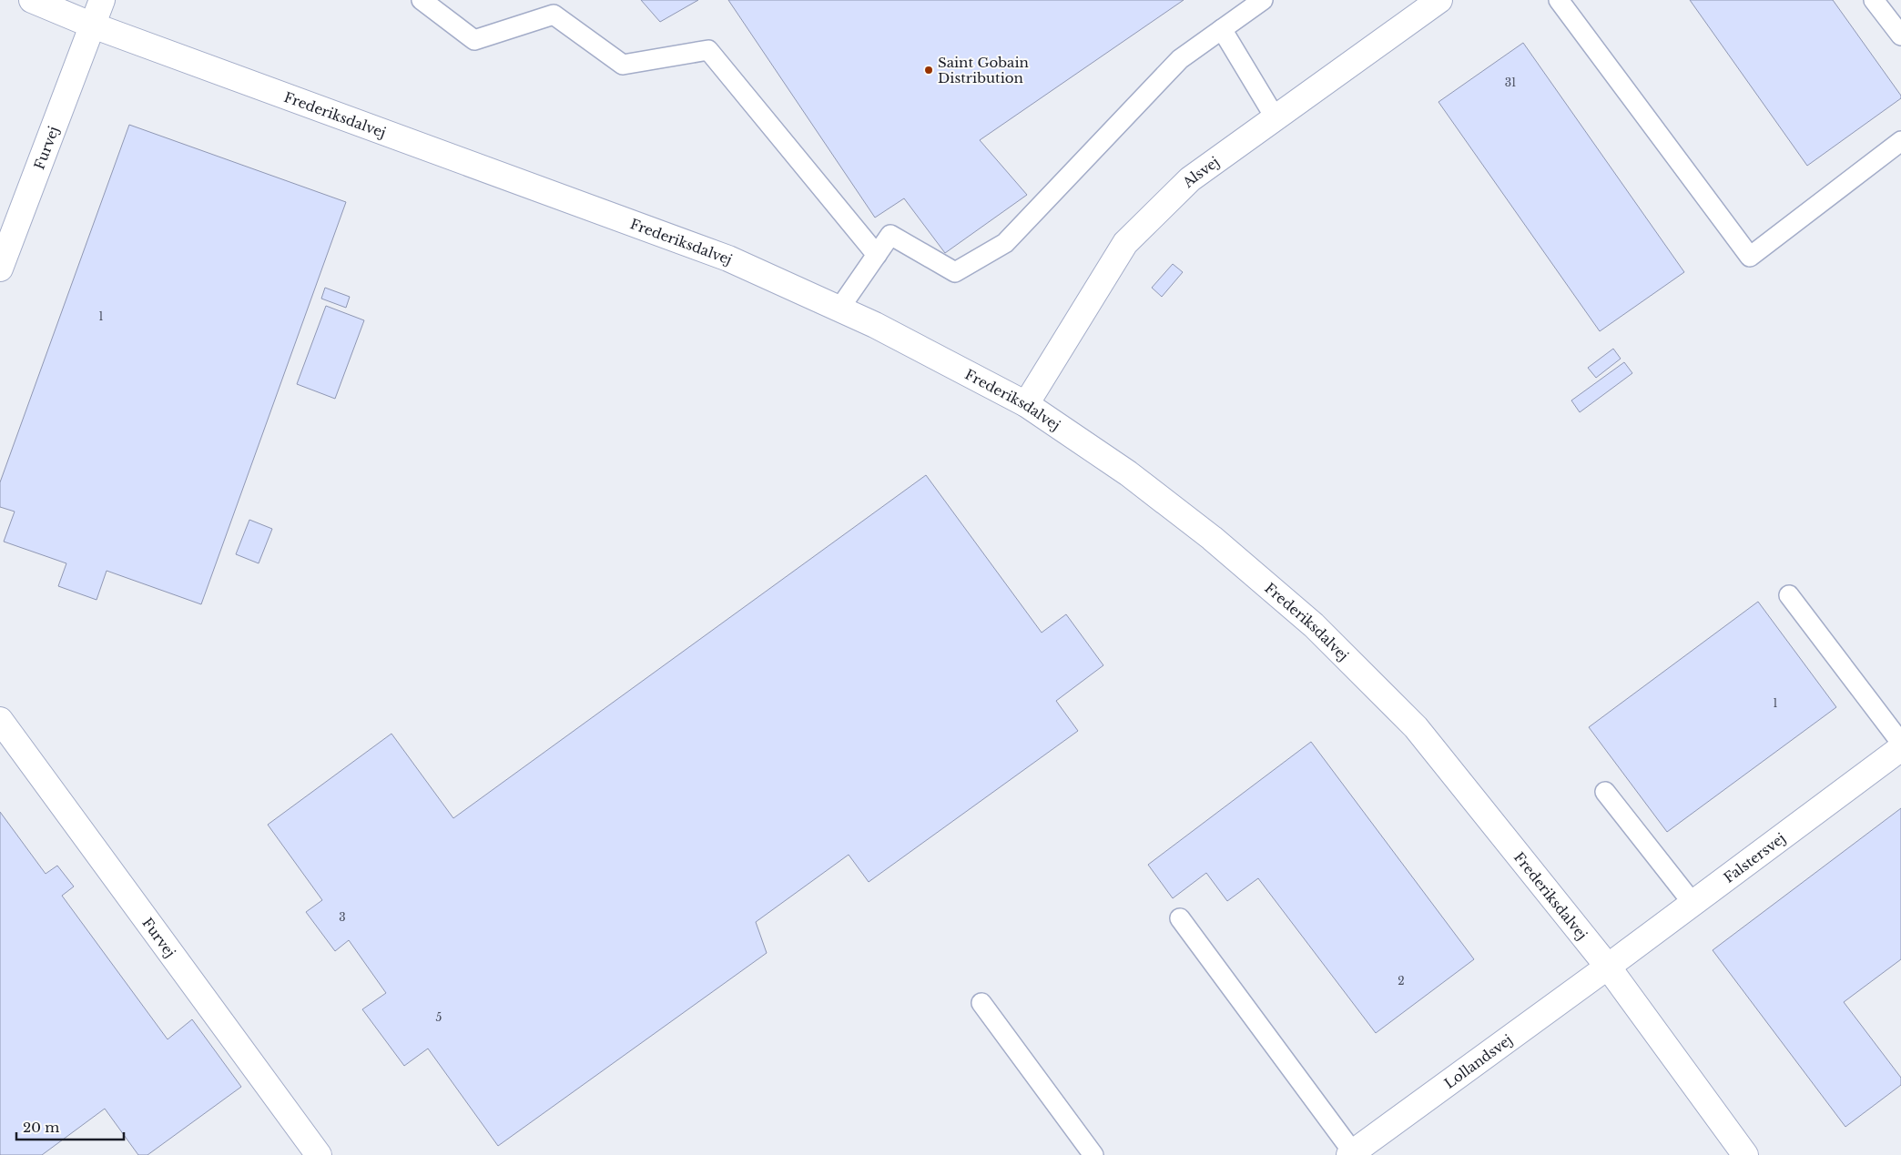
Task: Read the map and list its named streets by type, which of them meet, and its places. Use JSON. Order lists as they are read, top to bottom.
{
  "streets": {
    "street": [
      "Frederiksdalvej",
      "Furvej",
      "Alsvej",
      "Falstersvej",
      "Lollandsvej"
    ]
  },
  "crossings": [
    ["Frederiksdalvej", "Furvej"],
    ["Frederiksdalvej", "Alsvej"],
    ["Frederiksdalvej", "Falstersvej"],
    ["Frederiksdalvej", "Lollandsvej"],
    ["Falstersvej", "Lollandsvej"]
  ],
  "places": ["Saint Gobain Distribution"],
  "house_numbers": [
    "31",
    "1",
    "1",
    "3",
    "2",
    "5"
  ],
  "scale_bar": "20 m"
}
